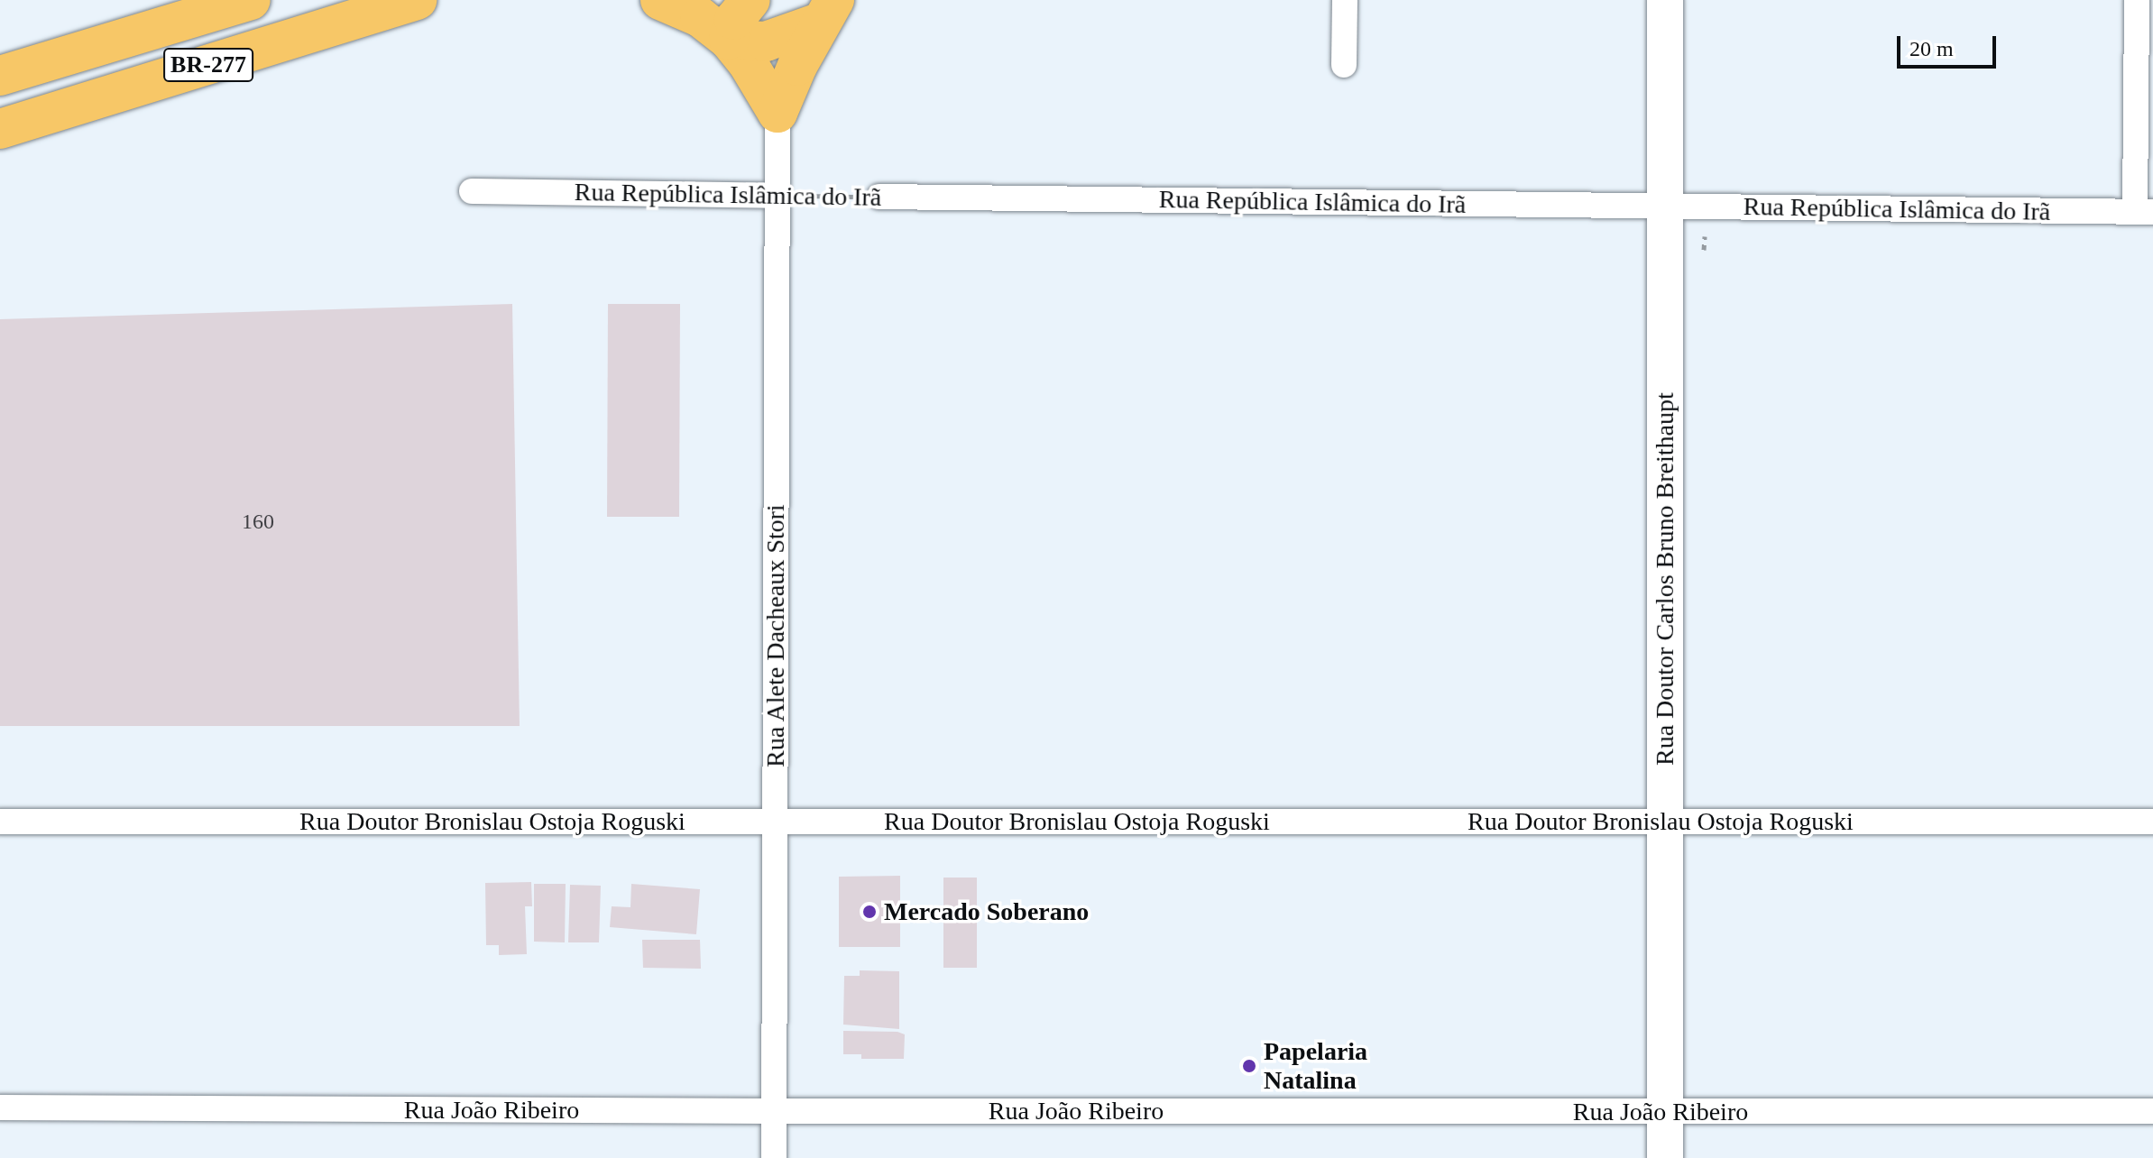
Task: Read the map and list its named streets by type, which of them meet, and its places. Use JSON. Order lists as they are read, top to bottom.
{
  "streets": {
    "highway": ["BR-277"],
    "main road": ["Rua Doutor Carlos Bruno Breithaupt"],
    "street": [
      "Rua República Islâmica do Irã",
      "Rua Alete Dacheaux Stori",
      "Rua Doutor Bronislau Ostoja Roguski",
      "Rua João Ribeiro"
    ]
  },
  "crossings": [
    ["Rua República Islâmica do Irã", "Rua Doutor Carlos Bruno Breithaupt"],
    ["Rua República Islâmica do Irã", "Rua Alete Dacheaux Stori"],
    ["Rua Doutor Carlos Bruno Breithaupt", "Rua Doutor Bronislau Ostoja Roguski"],
    ["Rua Doutor Carlos Bruno Breithaupt", "Rua João Ribeiro"],
    ["Rua Alete Dacheaux Stori", "Rua Doutor Bronislau Ostoja Roguski"],
    ["Rua Alete Dacheaux Stori", "Rua João Ribeiro"]
  ],
  "places": ["Mercado Soberano", "Papelaria Natalina"],
  "house_numbers": ["160"],
  "scale_bar": "20 m"
}
